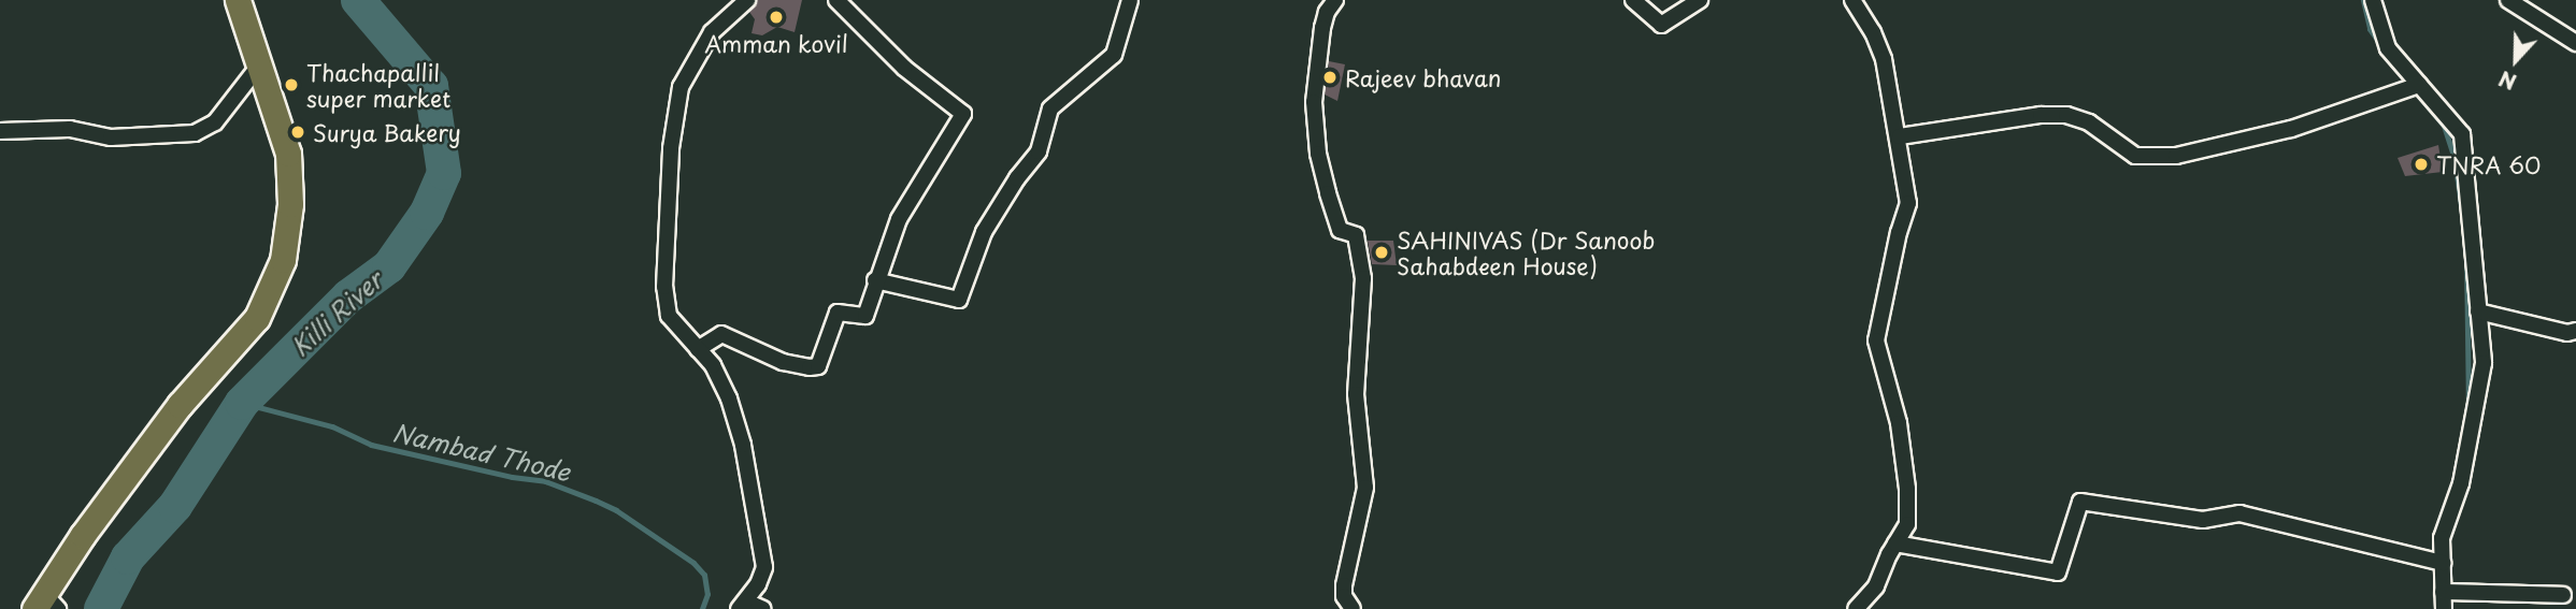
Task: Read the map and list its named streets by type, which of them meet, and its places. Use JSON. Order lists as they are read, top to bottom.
{
  "water": ["Killi River", "Nambad Thode"],
  "places": [
    "Amman kovil",
    "Rajeev bhavan",
    "Thachapallil super market",
    "Surya Bakery",
    "TNRA 60",
    "SAHINIVAS (Dr Sanoob Sahabdeen House)"
  ],
  "north": "bottom"
}
